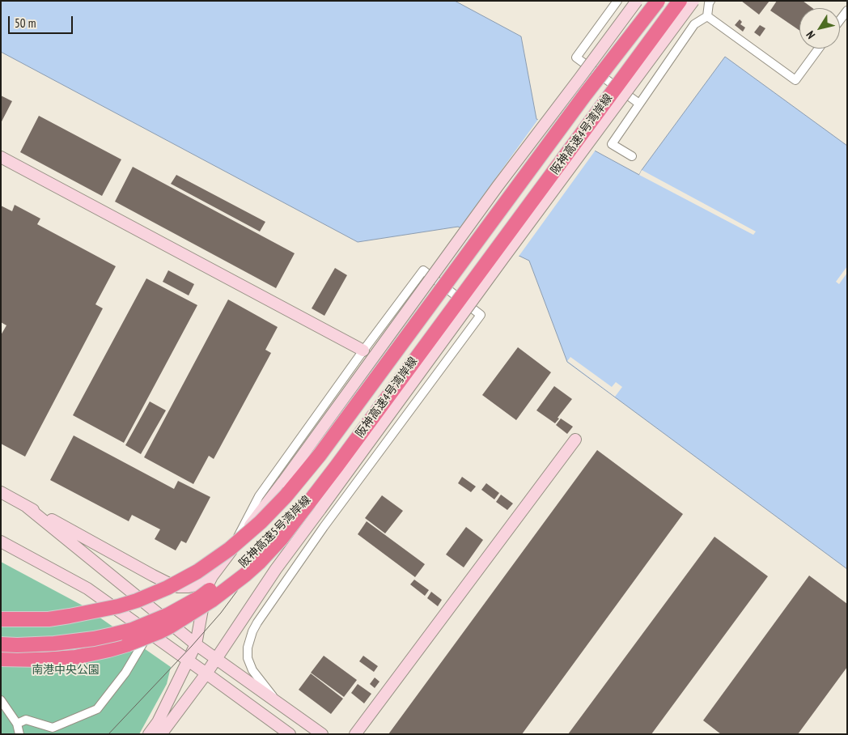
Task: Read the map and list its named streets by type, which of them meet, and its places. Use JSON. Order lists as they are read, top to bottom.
{
  "streets": {
    "highway": ["阪神高速4号湾岸線", "阪神高速5号湾岸線"]
  },
  "crossings": [
    ["阪神高速4号湾岸線", "阪神高速5号湾岸線"]
  ],
  "parks": ["南港中央公園"],
  "scale_bar": "50 m",
  "north": "bottom left"
}
